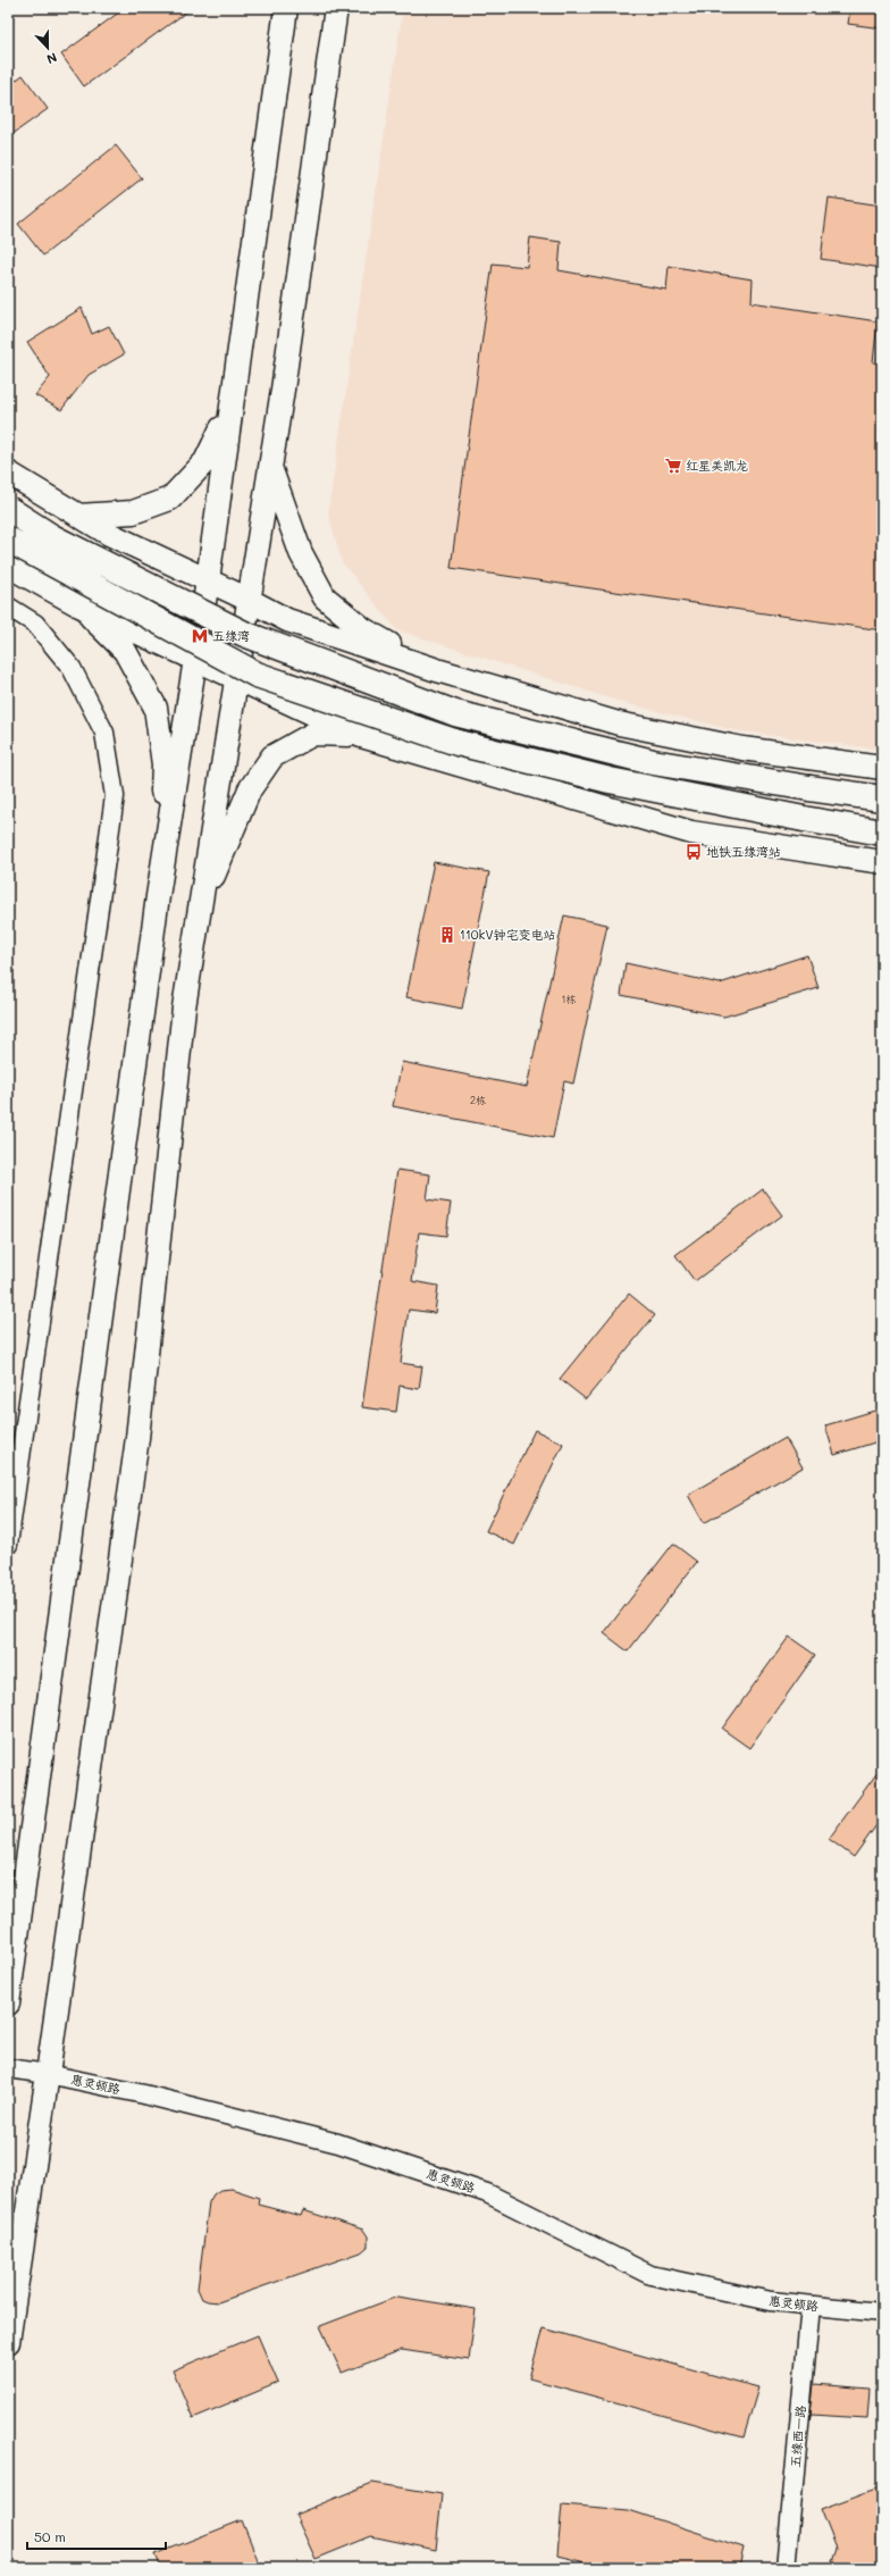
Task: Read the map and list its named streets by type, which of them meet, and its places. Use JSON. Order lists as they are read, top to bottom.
{
  "streets": {
    "street": ["惠灵顿路", "五缘西一路"]
  },
  "crossings": [
    ["惠灵顿路", "五缘西一路"]
  ],
  "places": {
    "supermarket": ["红星美凯龙"],
    "metro station": ["五缘湾"],
    "bus stop": ["地铁五缘湾站"],
    "building": ["110kV钟宅变电站"]
  },
  "house_numbers": ["1栋", "2栋"],
  "scale_bar": "50 m",
  "north": "bottom"
}
